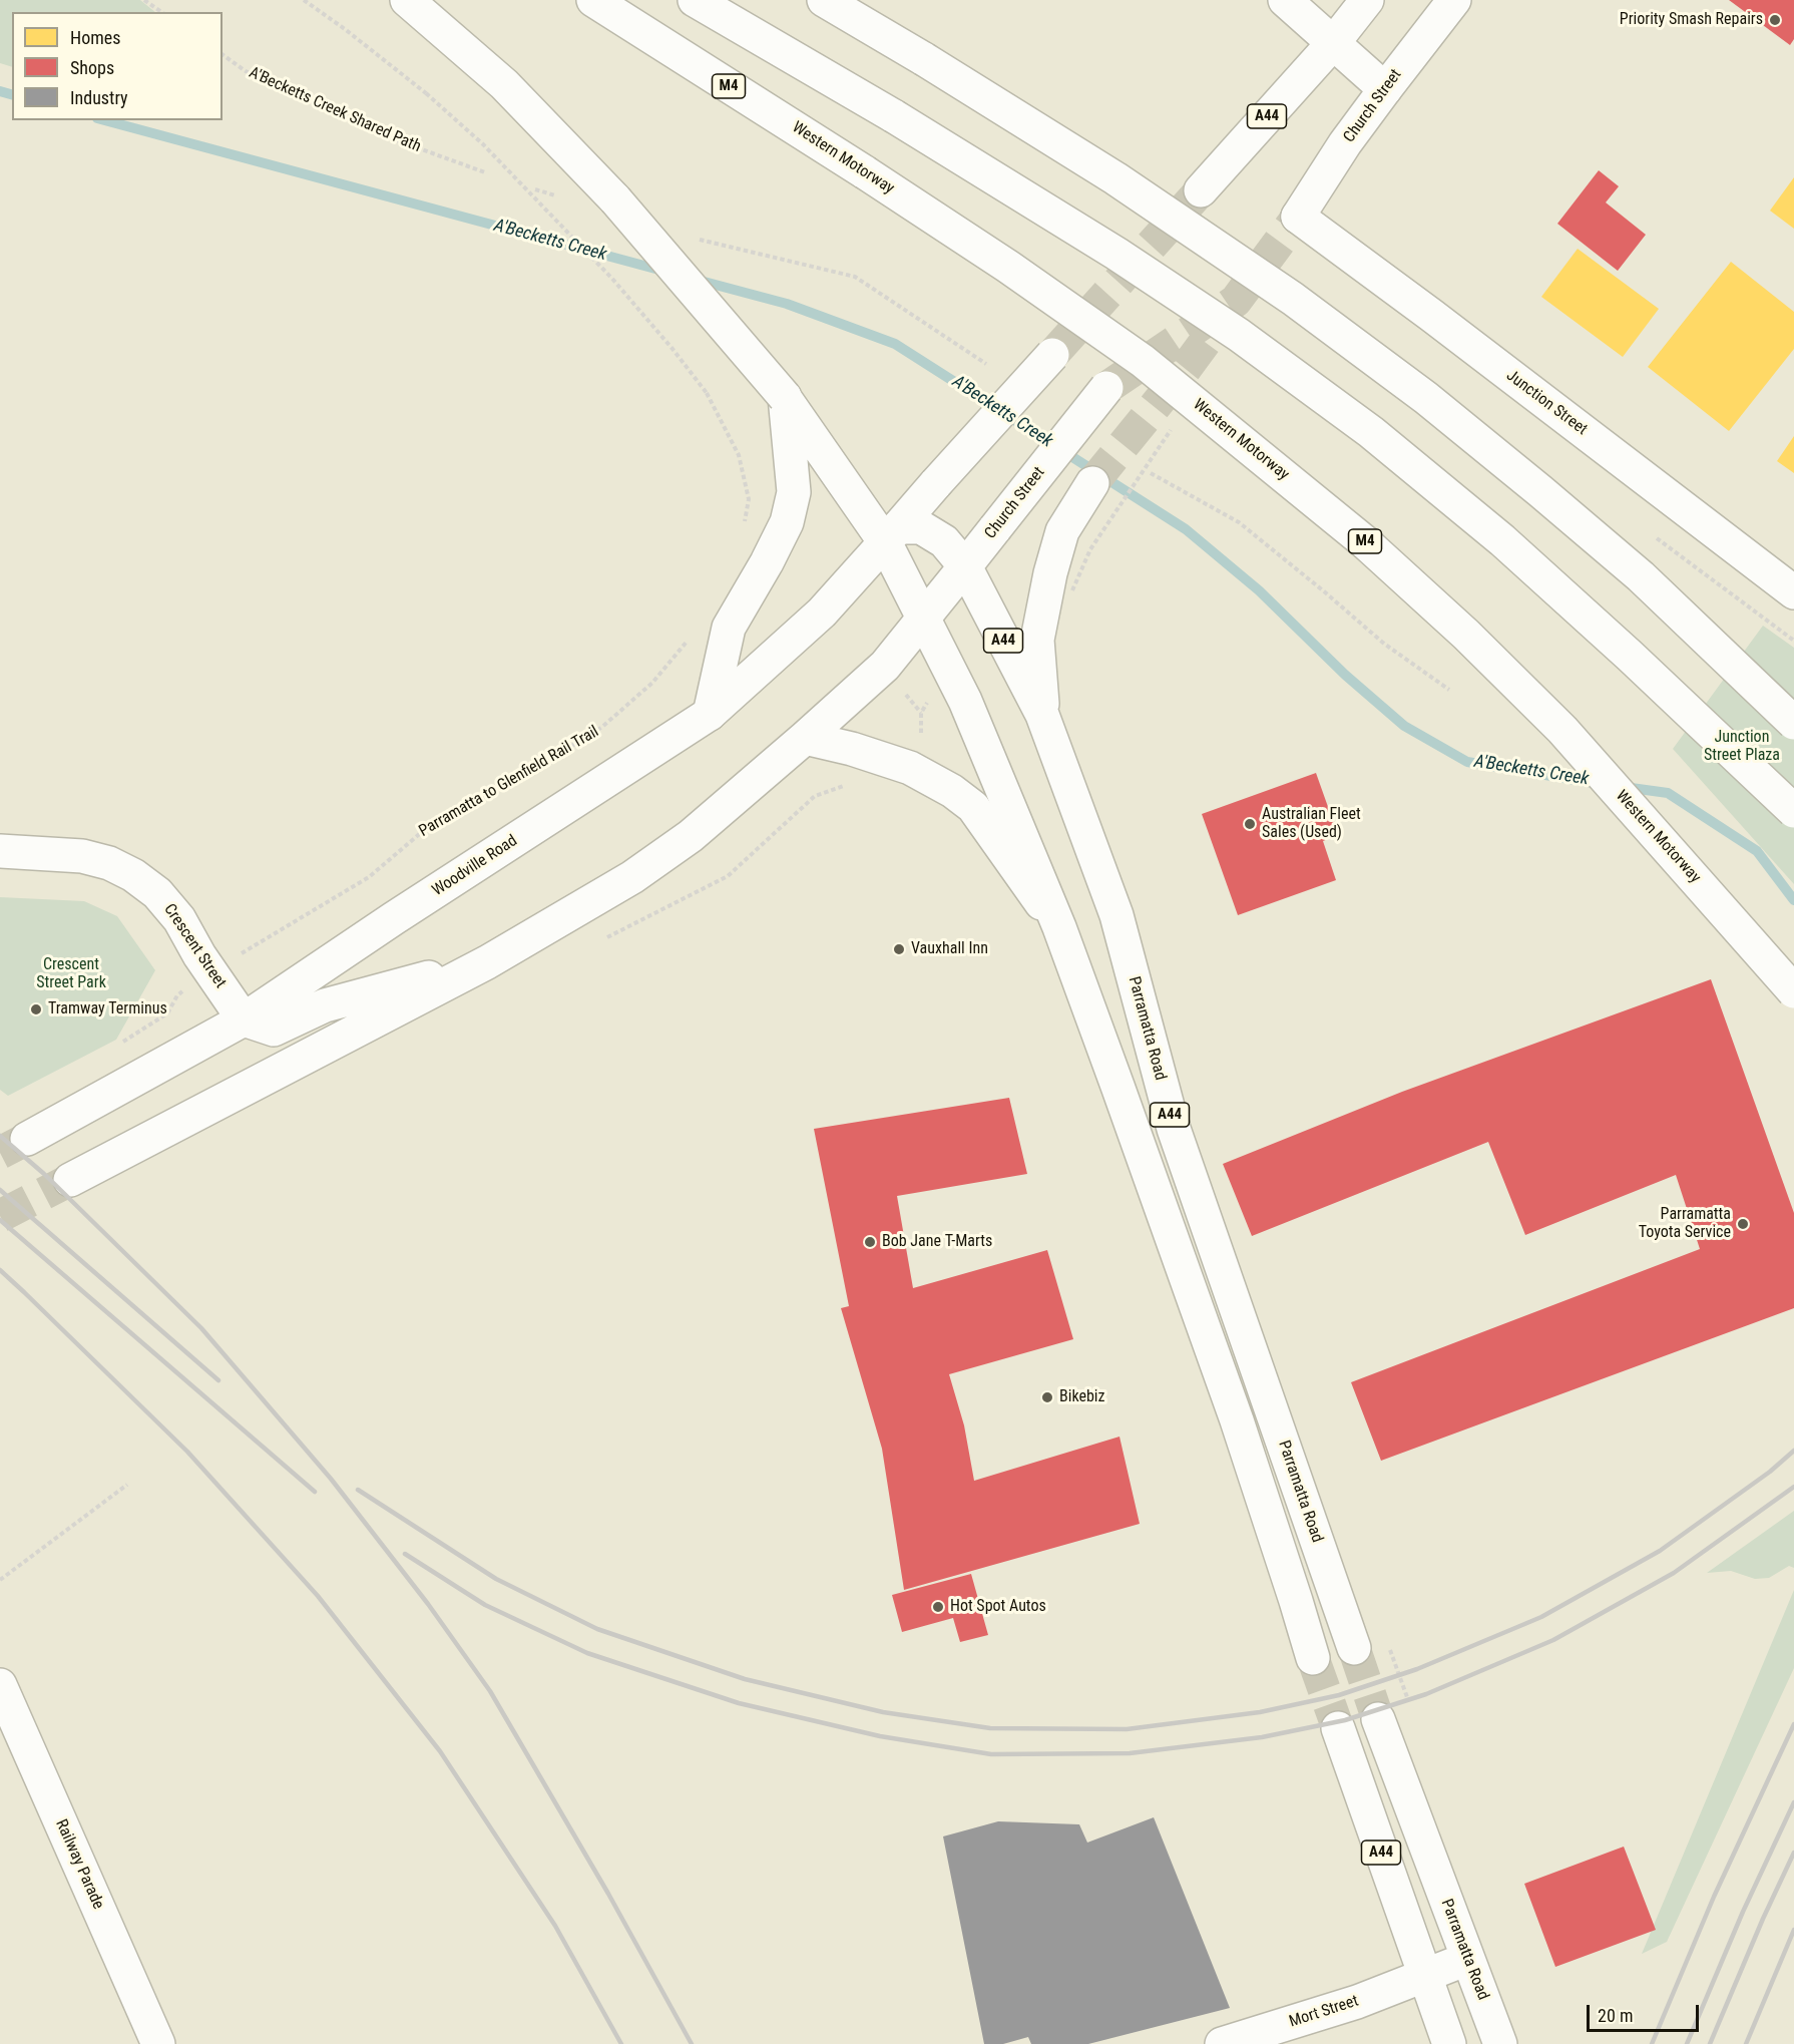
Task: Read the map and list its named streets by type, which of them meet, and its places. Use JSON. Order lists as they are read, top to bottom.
{
  "streets": {
    "main road": [
      "M4",
      "Church Street",
      "A44",
      "Western Motorway",
      "Junction Street",
      "Woodville Road",
      "Crescent Street",
      "Parramatta Road",
      "Railway Parade",
      "Mort Street"
    ],
    "path": ["A'Becketts Creek Shared Path", "Parramatta to Glenfield Rail Trail"]
  },
  "crossings": [
    ["Church Street", "A44"],
    ["Church Street", "Junction Street"],
    ["Church Street", "Parramatta Road"],
    ["A44", "Woodville Road"],
    ["A44", "Parramatta Road"],
    ["A44", "Mort Street"],
    ["Woodville Road", "Crescent Street"],
    ["Woodville Road", "Parramatta Road"],
    ["Parramatta Road", "Mort Street"]
  ],
  "water": ["A'Becketts Creek"],
  "parks": ["Junction Street Plaza", "Crescent Street Park"],
  "places": [
    "Priority Smash Repairs",
    "Australian Fleet Sales (Used)",
    "Vauxhall Inn",
    "Tramway Terminus",
    "Parramatta Toyota Service",
    "Bob Jane T-Marts",
    "Bikebiz",
    "Hot Spot Autos"
  ],
  "legend": ["Homes", "Shops", "Industry"],
  "scale_bar": "20 m"
}
